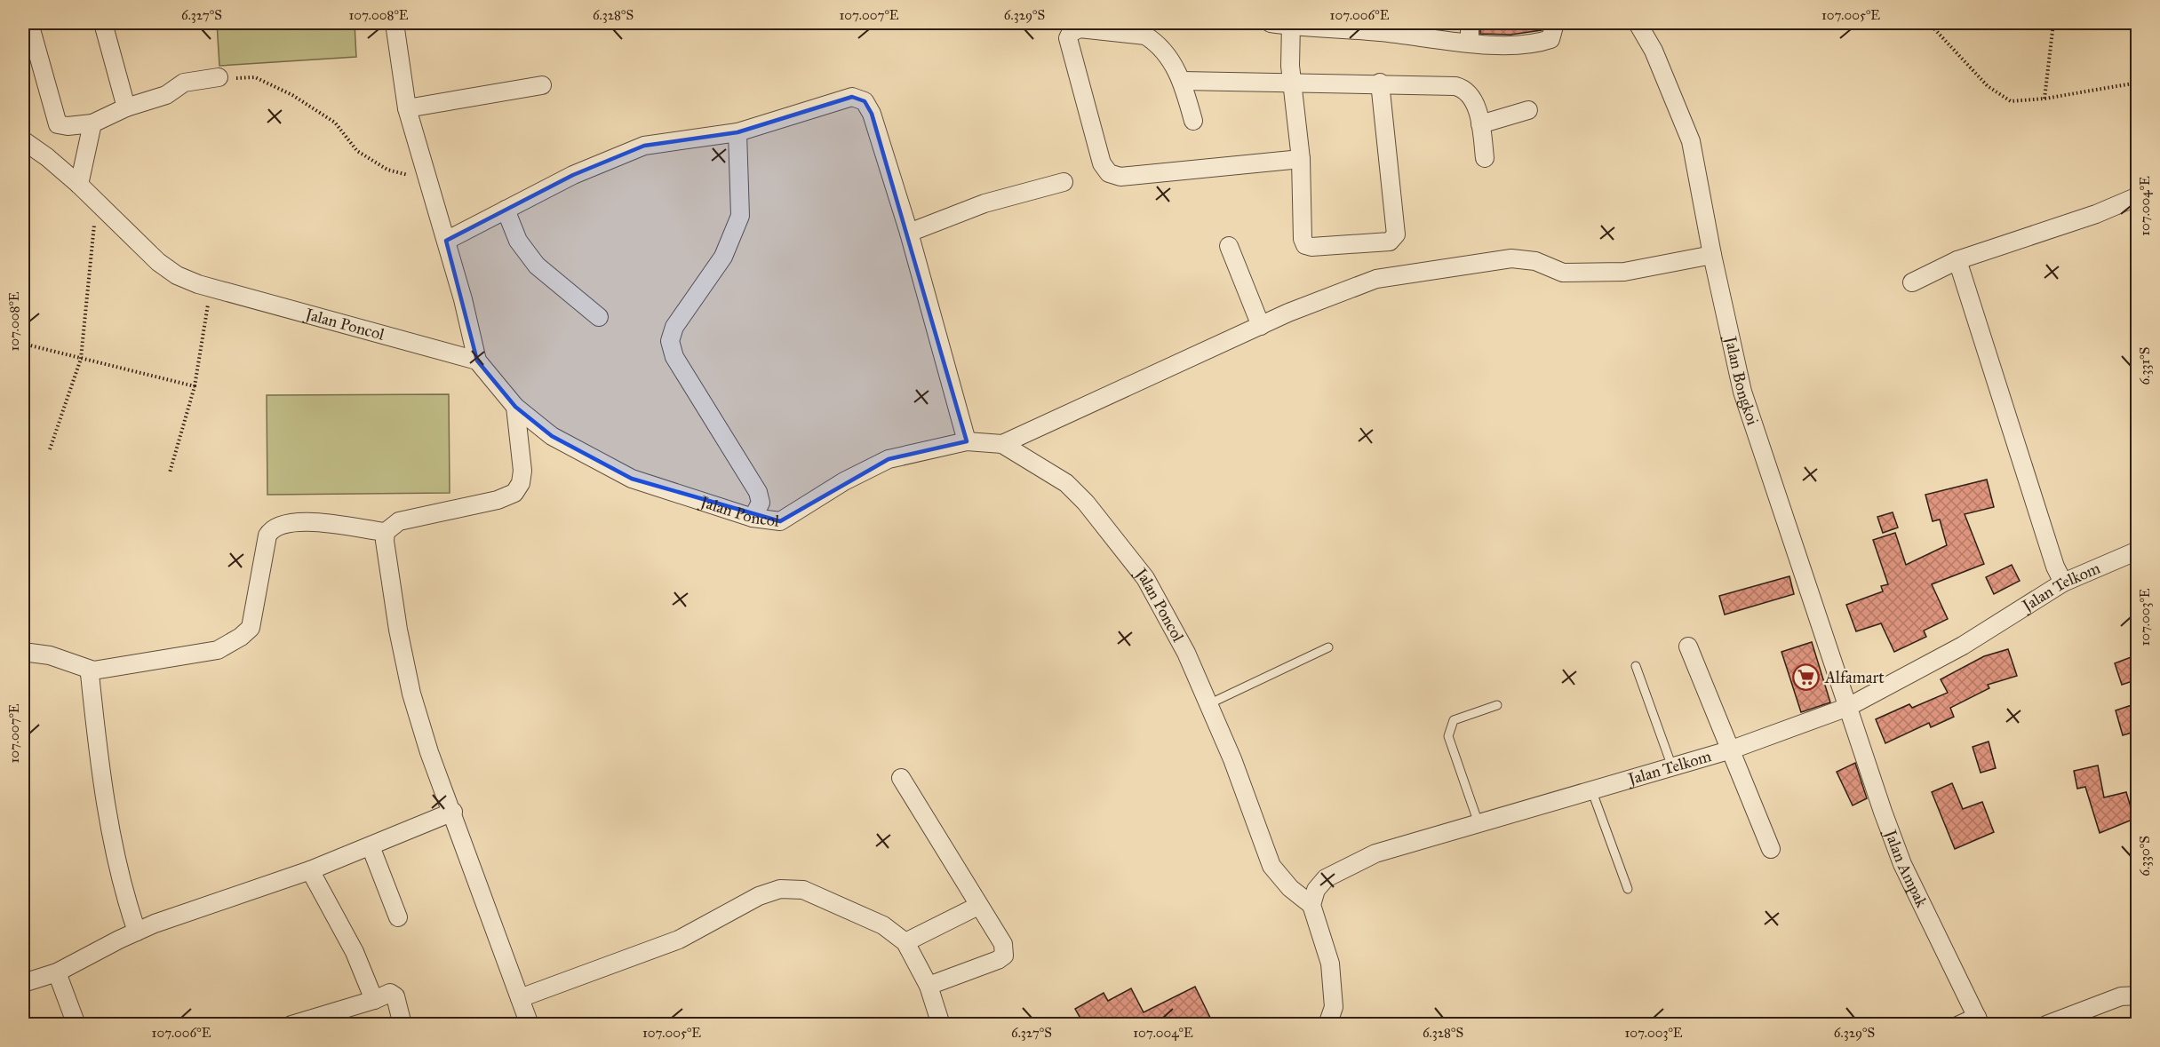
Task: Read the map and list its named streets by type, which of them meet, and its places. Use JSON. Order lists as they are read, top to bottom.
{
  "streets": {
    "street": [
      "Jalan Poncol",
      "Jalan Bongkoi",
      "Jalan Telkom",
      "Jalan Ampak"
    ]
  },
  "crossings": [
    ["Jalan Poncol", "Jalan Telkom"],
    ["Jalan Bongkoi", "Jalan Telkom"],
    ["Jalan Bongkoi", "Jalan Ampak"],
    ["Jalan Telkom", "Jalan Ampak"]
  ],
  "places": {
    "supermarket": ["Alfamart"]
  },
  "coordinates": [
    "6.327°S",
    "107.008°E",
    "6.328°S",
    "107.007°E",
    "6.329°S",
    "107.006°E",
    "107.005°E",
    "107.004°E",
    "6.331°S",
    "107.003°E",
    "6.330°S"
  ]
}
